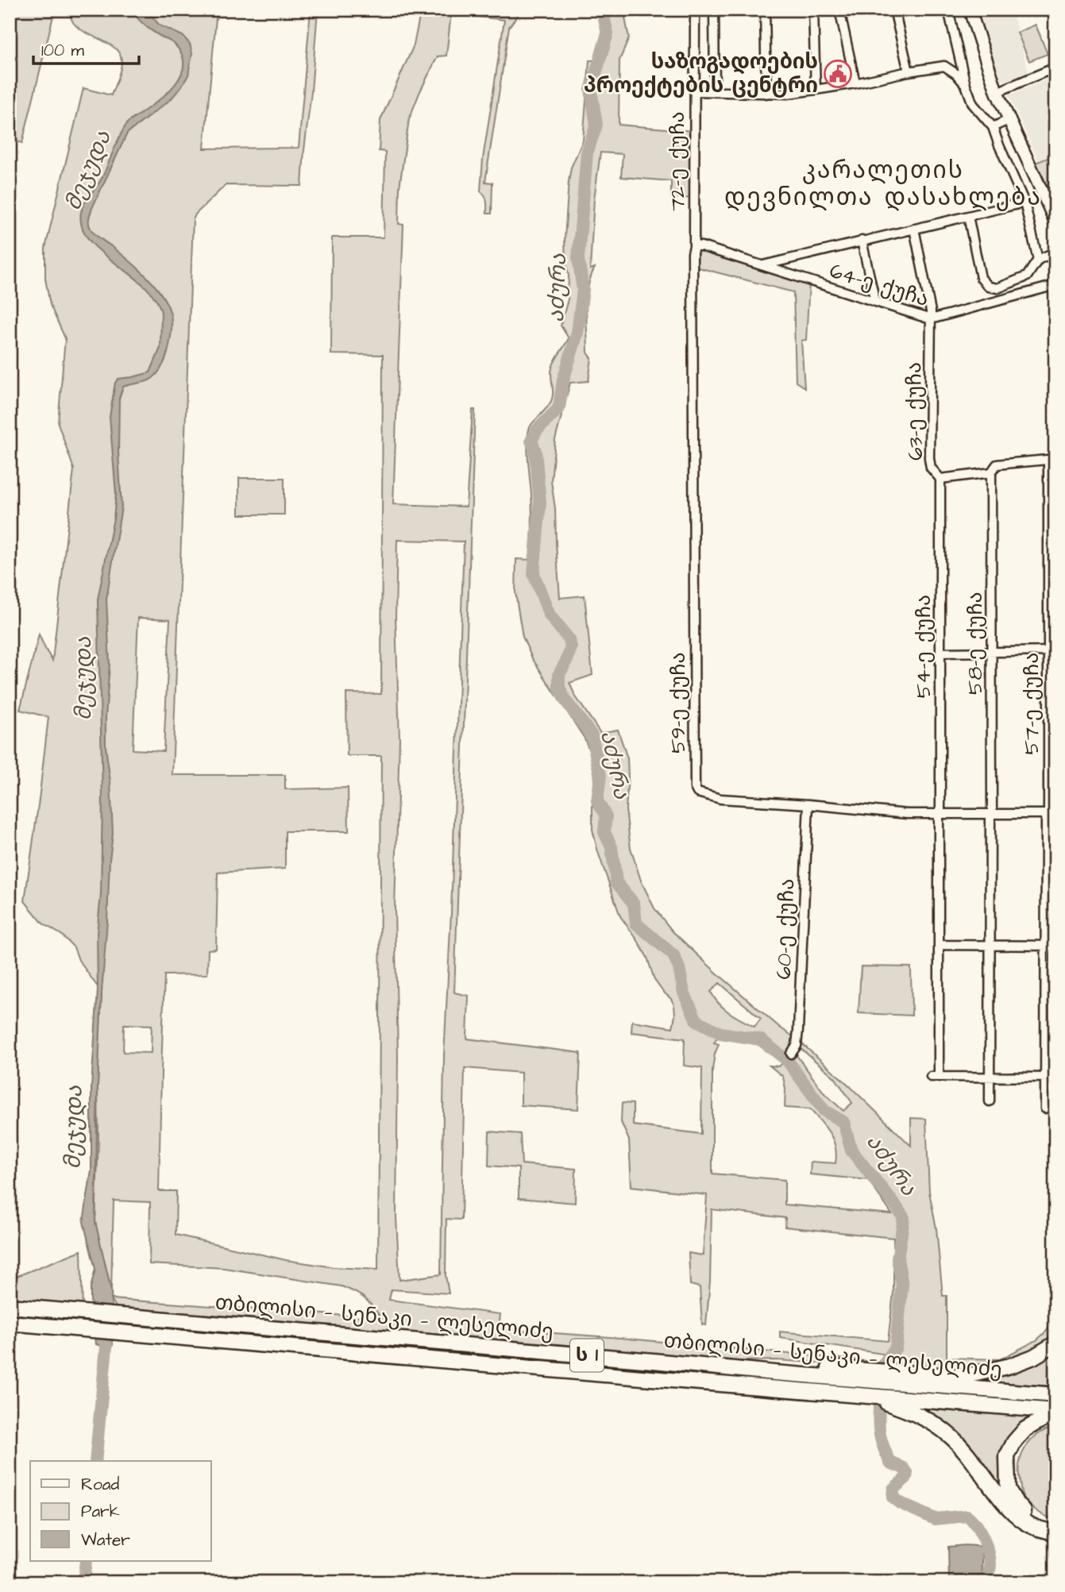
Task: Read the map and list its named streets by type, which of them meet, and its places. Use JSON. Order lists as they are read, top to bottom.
{
  "streets": {
    "highway": ["თბილისი — სენაკი — ლესელიძე", "ს 1"],
    "street": [
      "72-ე ქუჩა",
      "64-ე ქუჩა",
      "63-ე ქუჩა",
      "58-ე ქუჩა",
      "54-ე ქუჩა",
      "59-ე ქუჩა",
      "57-ე ქუჩა",
      "60-ე ქუჩა"
    ]
  },
  "crossings": [
    ["72-ე ქუჩა", "64-ე ქუჩა"],
    ["72-ე ქუჩა", "59-ე ქუჩა"],
    ["64-ე ქუჩა", "63-ე ქუჩა"],
    ["64-ე ქუჩა", "59-ე ქუჩა"],
    ["63-ე ქუჩა", "58-ე ქუჩა"],
    ["63-ე ქუჩა", "54-ე ქუჩა"],
    ["63-ე ქუჩა", "57-ე ქუჩა"],
    ["58-ე ქუჩა", "54-ე ქუჩა"],
    ["58-ე ქუჩა", "59-ე ქუჩა"],
    ["54-ე ქუჩა", "59-ე ქუჩა"],
    ["54-ე ქუჩა", "57-ე ქუჩა"],
    ["59-ე ქუჩა", "57-ე ქუჩა"],
    ["59-ე ქუჩა", "60-ე ქუჩა"]
  ],
  "districts": ["კარალეთის დევნილთა დასახლება"],
  "water": ["მეჯუდა", "აძურა"],
  "places": {
    "public building": ["საზოგადოების პროექტების ცენტრი"]
  },
  "legend": ["Road", "Park", "Water"],
  "scale_bar": "100 m"
}
